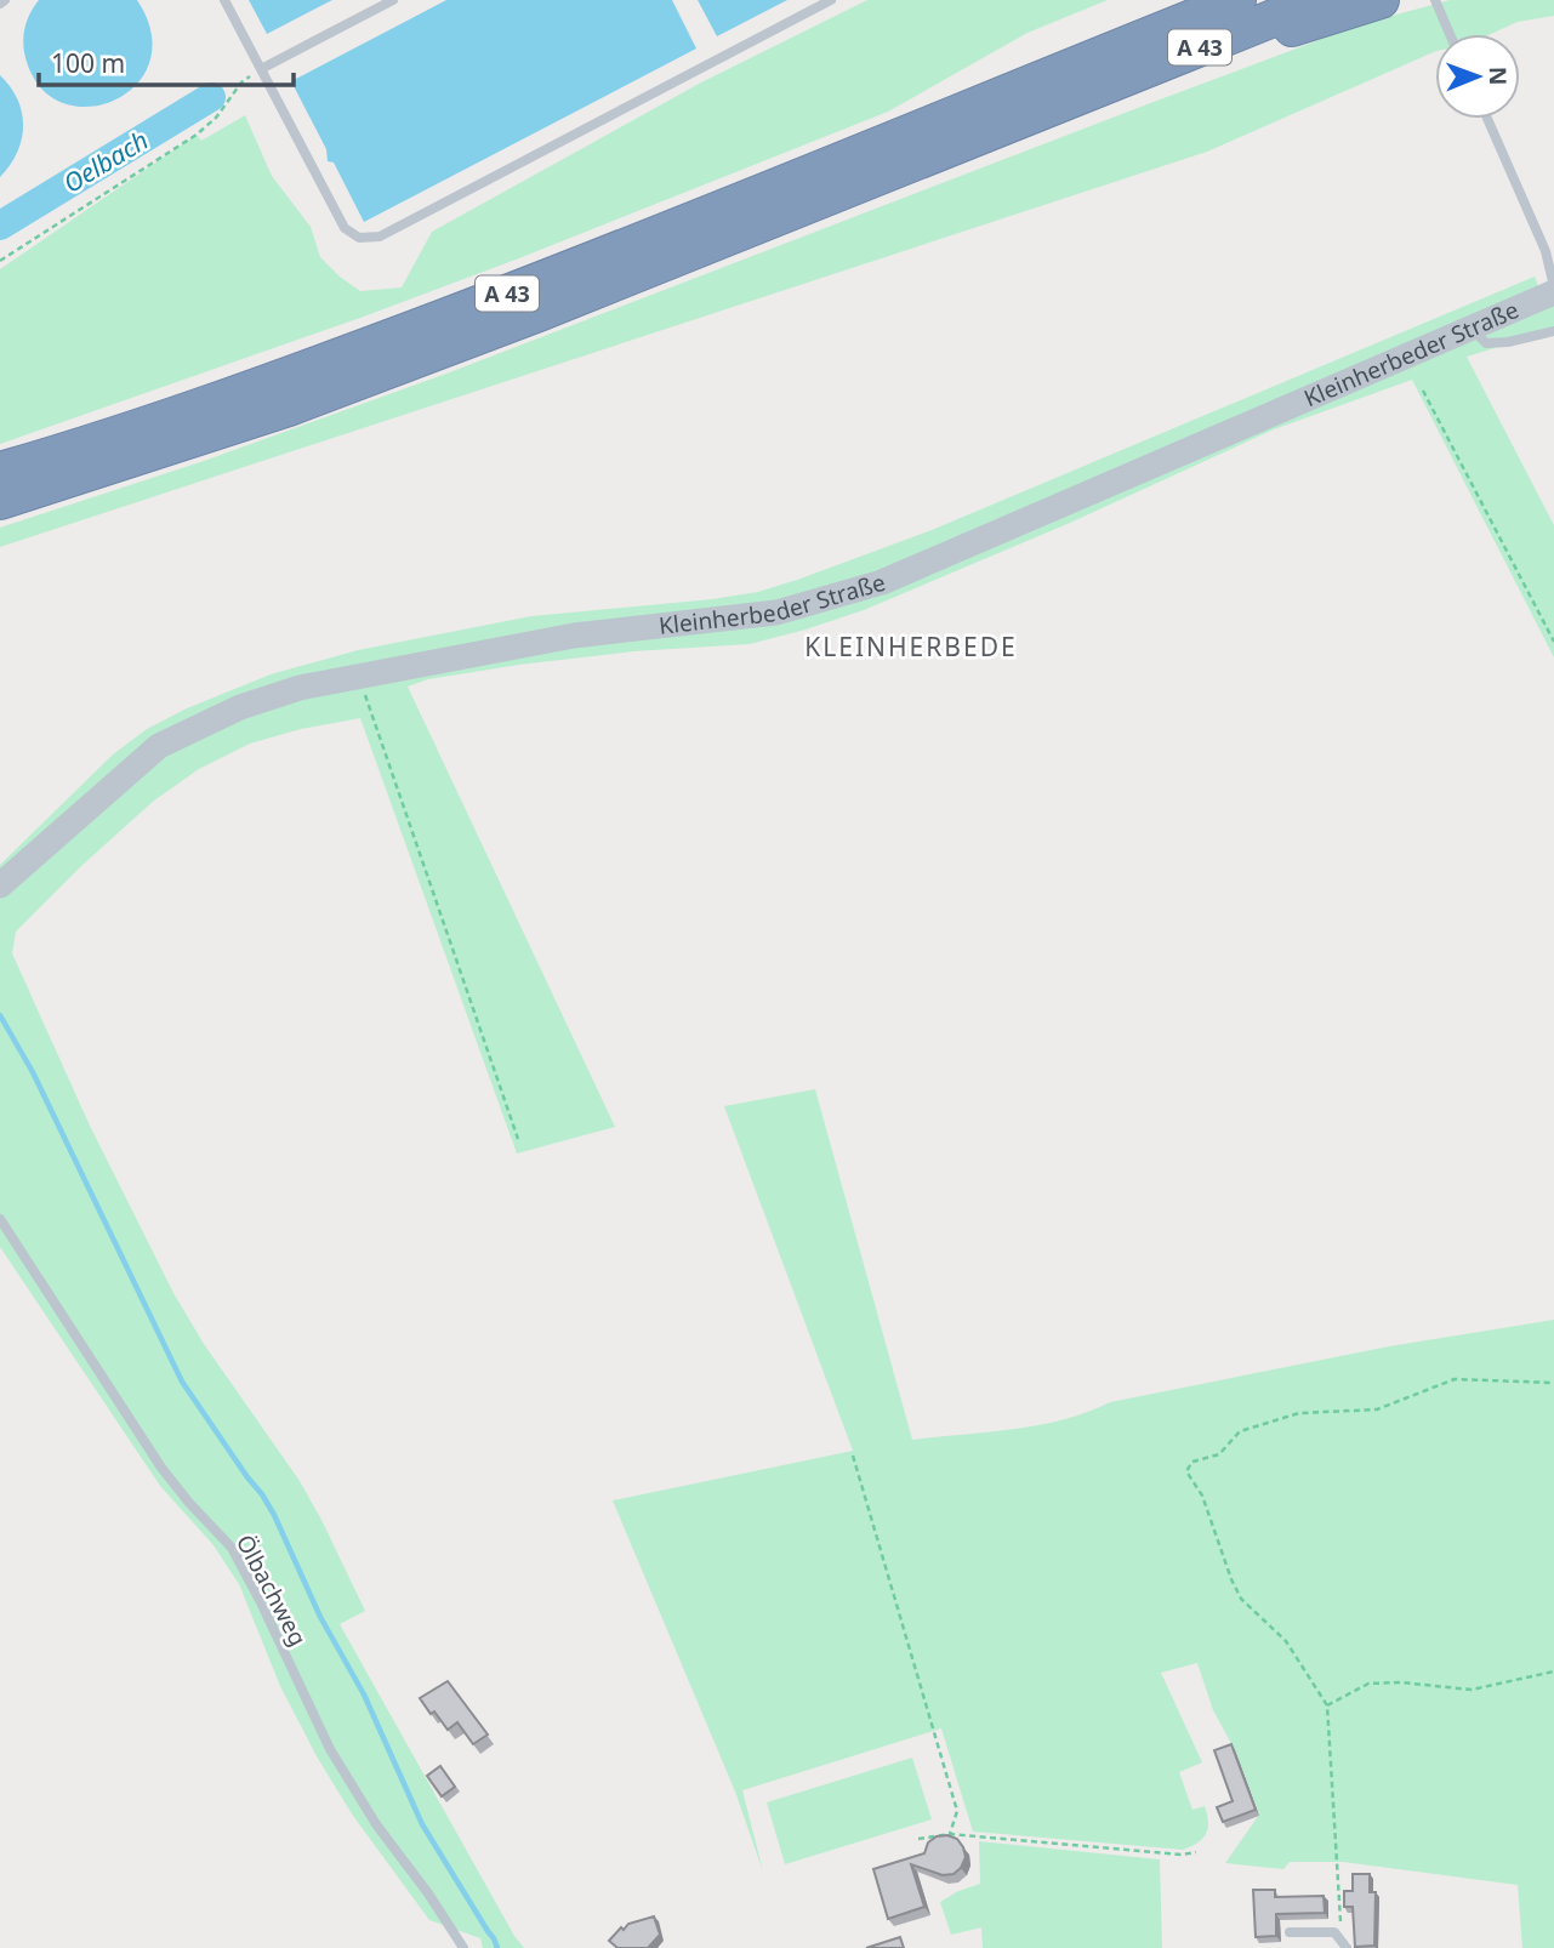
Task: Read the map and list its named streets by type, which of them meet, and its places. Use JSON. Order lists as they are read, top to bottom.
{
  "streets": {
    "highway": ["A 43"],
    "street": ["Kleinherbeder Straße"],
    "lane": ["Ölbachweg"]
  },
  "districts": ["KLEINHERBEDE"],
  "water": ["Oelbach"],
  "scale_bar": "100 m",
  "north": "right"
}
